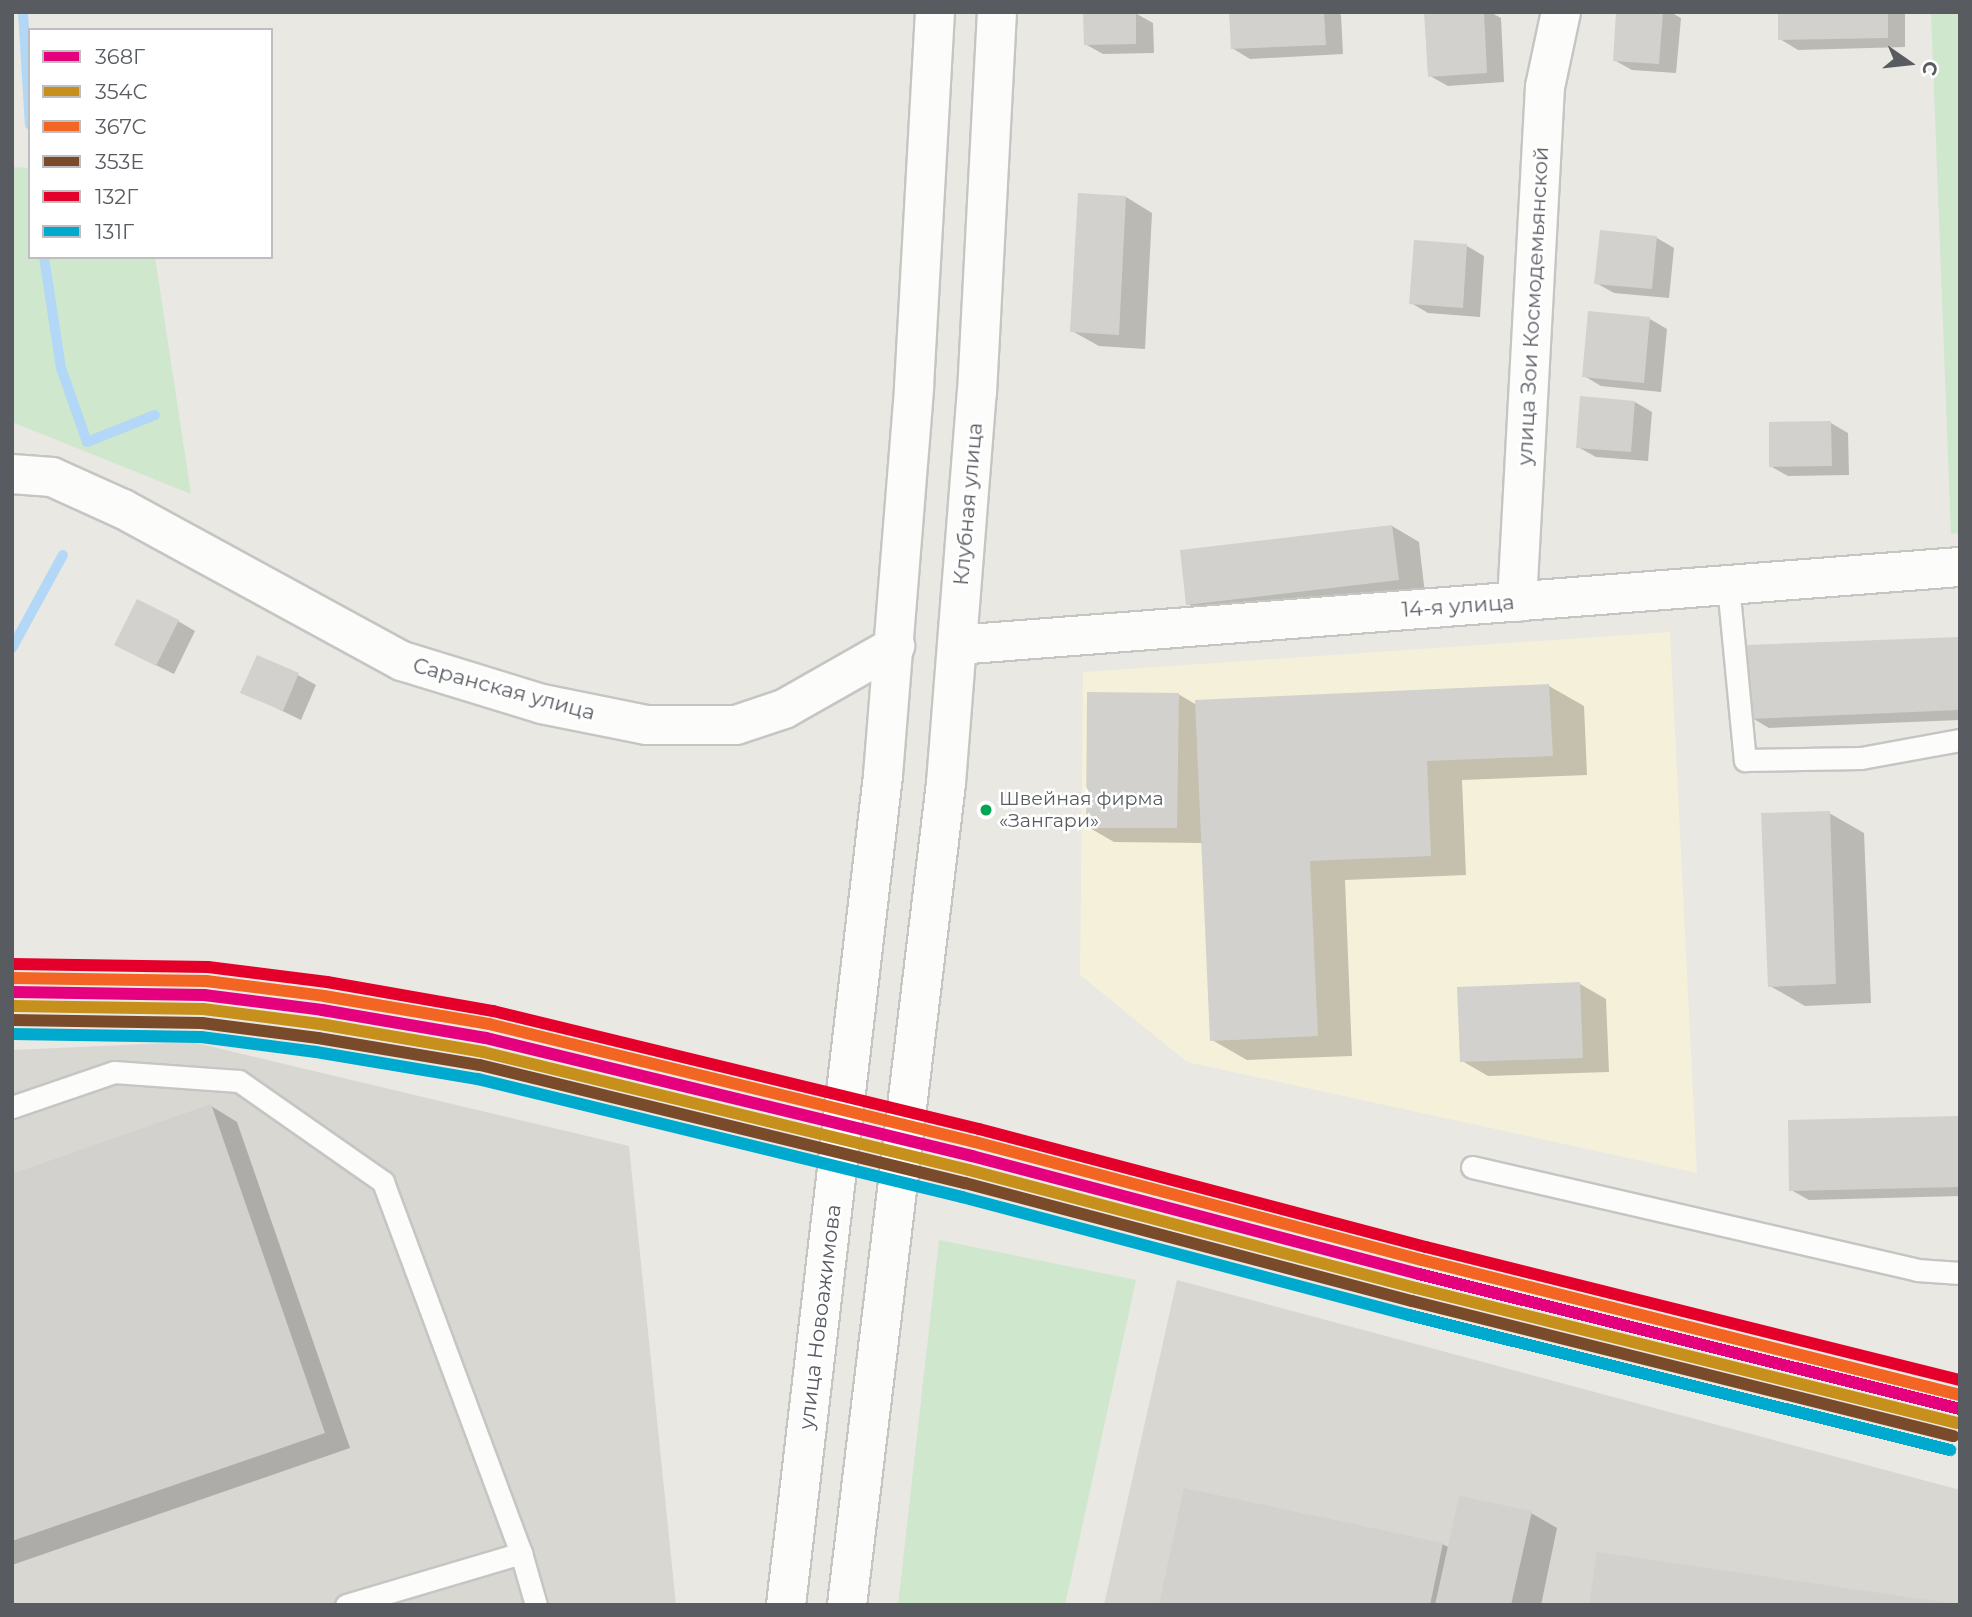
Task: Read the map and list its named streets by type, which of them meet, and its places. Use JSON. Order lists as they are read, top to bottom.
{
  "streets": {
    "main road": [
      "улица Зои Космодемьянской",
      "Клубная улица",
      "14-я улица",
      "Саранская улица",
      "улица Новоажимова"
    ]
  },
  "crossings": [
    ["улица Зои Космодемьянской", "14-я улица"],
    ["Клубная улица", "14-я улица"],
    ["14-я улица", "Саранская улица"],
    ["14-я улица", "улица Новоажимова"],
    ["Саранская улица", "улица Новоажимова"]
  ],
  "places": ["Швейная фирма «Зангари»"],
  "lines": [
    "transit line 132Г",
    "transit line 367С",
    "transit line 368Г",
    "transit line 354С",
    "transit line 353Е",
    "transit line 131Г"
  ],
  "legend": [
    "368Г",
    "354С",
    "367С",
    "353Е",
    "132Г",
    "131Г"
  ],
  "north": "right"
}
